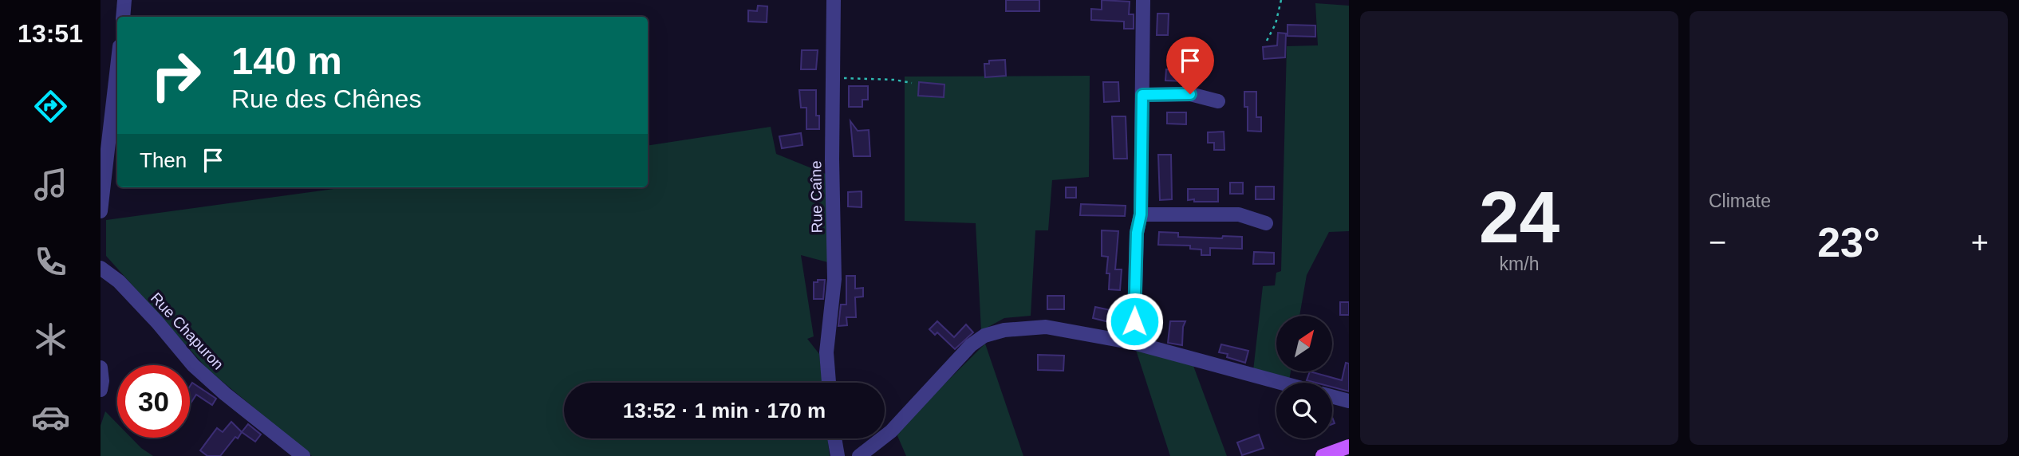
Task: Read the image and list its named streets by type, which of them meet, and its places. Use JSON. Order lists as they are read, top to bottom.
{
  "streets": {
    "street": ["Rue Caîne", "Rue Chapuron"]
  },
  "north": "top right",
  "page": {
    "tabs": "13:51",
    "tile": [
      ["24", "km/h"],
      "Climate"
    ],
    "turn": ["140 m", "Rue des Chênes"],
    "then": "Then",
    "heat": ["−", "23°", "+"],
    "limit": "30",
    "trip": "13:52 · 1 min · 170 m"
  }
}
